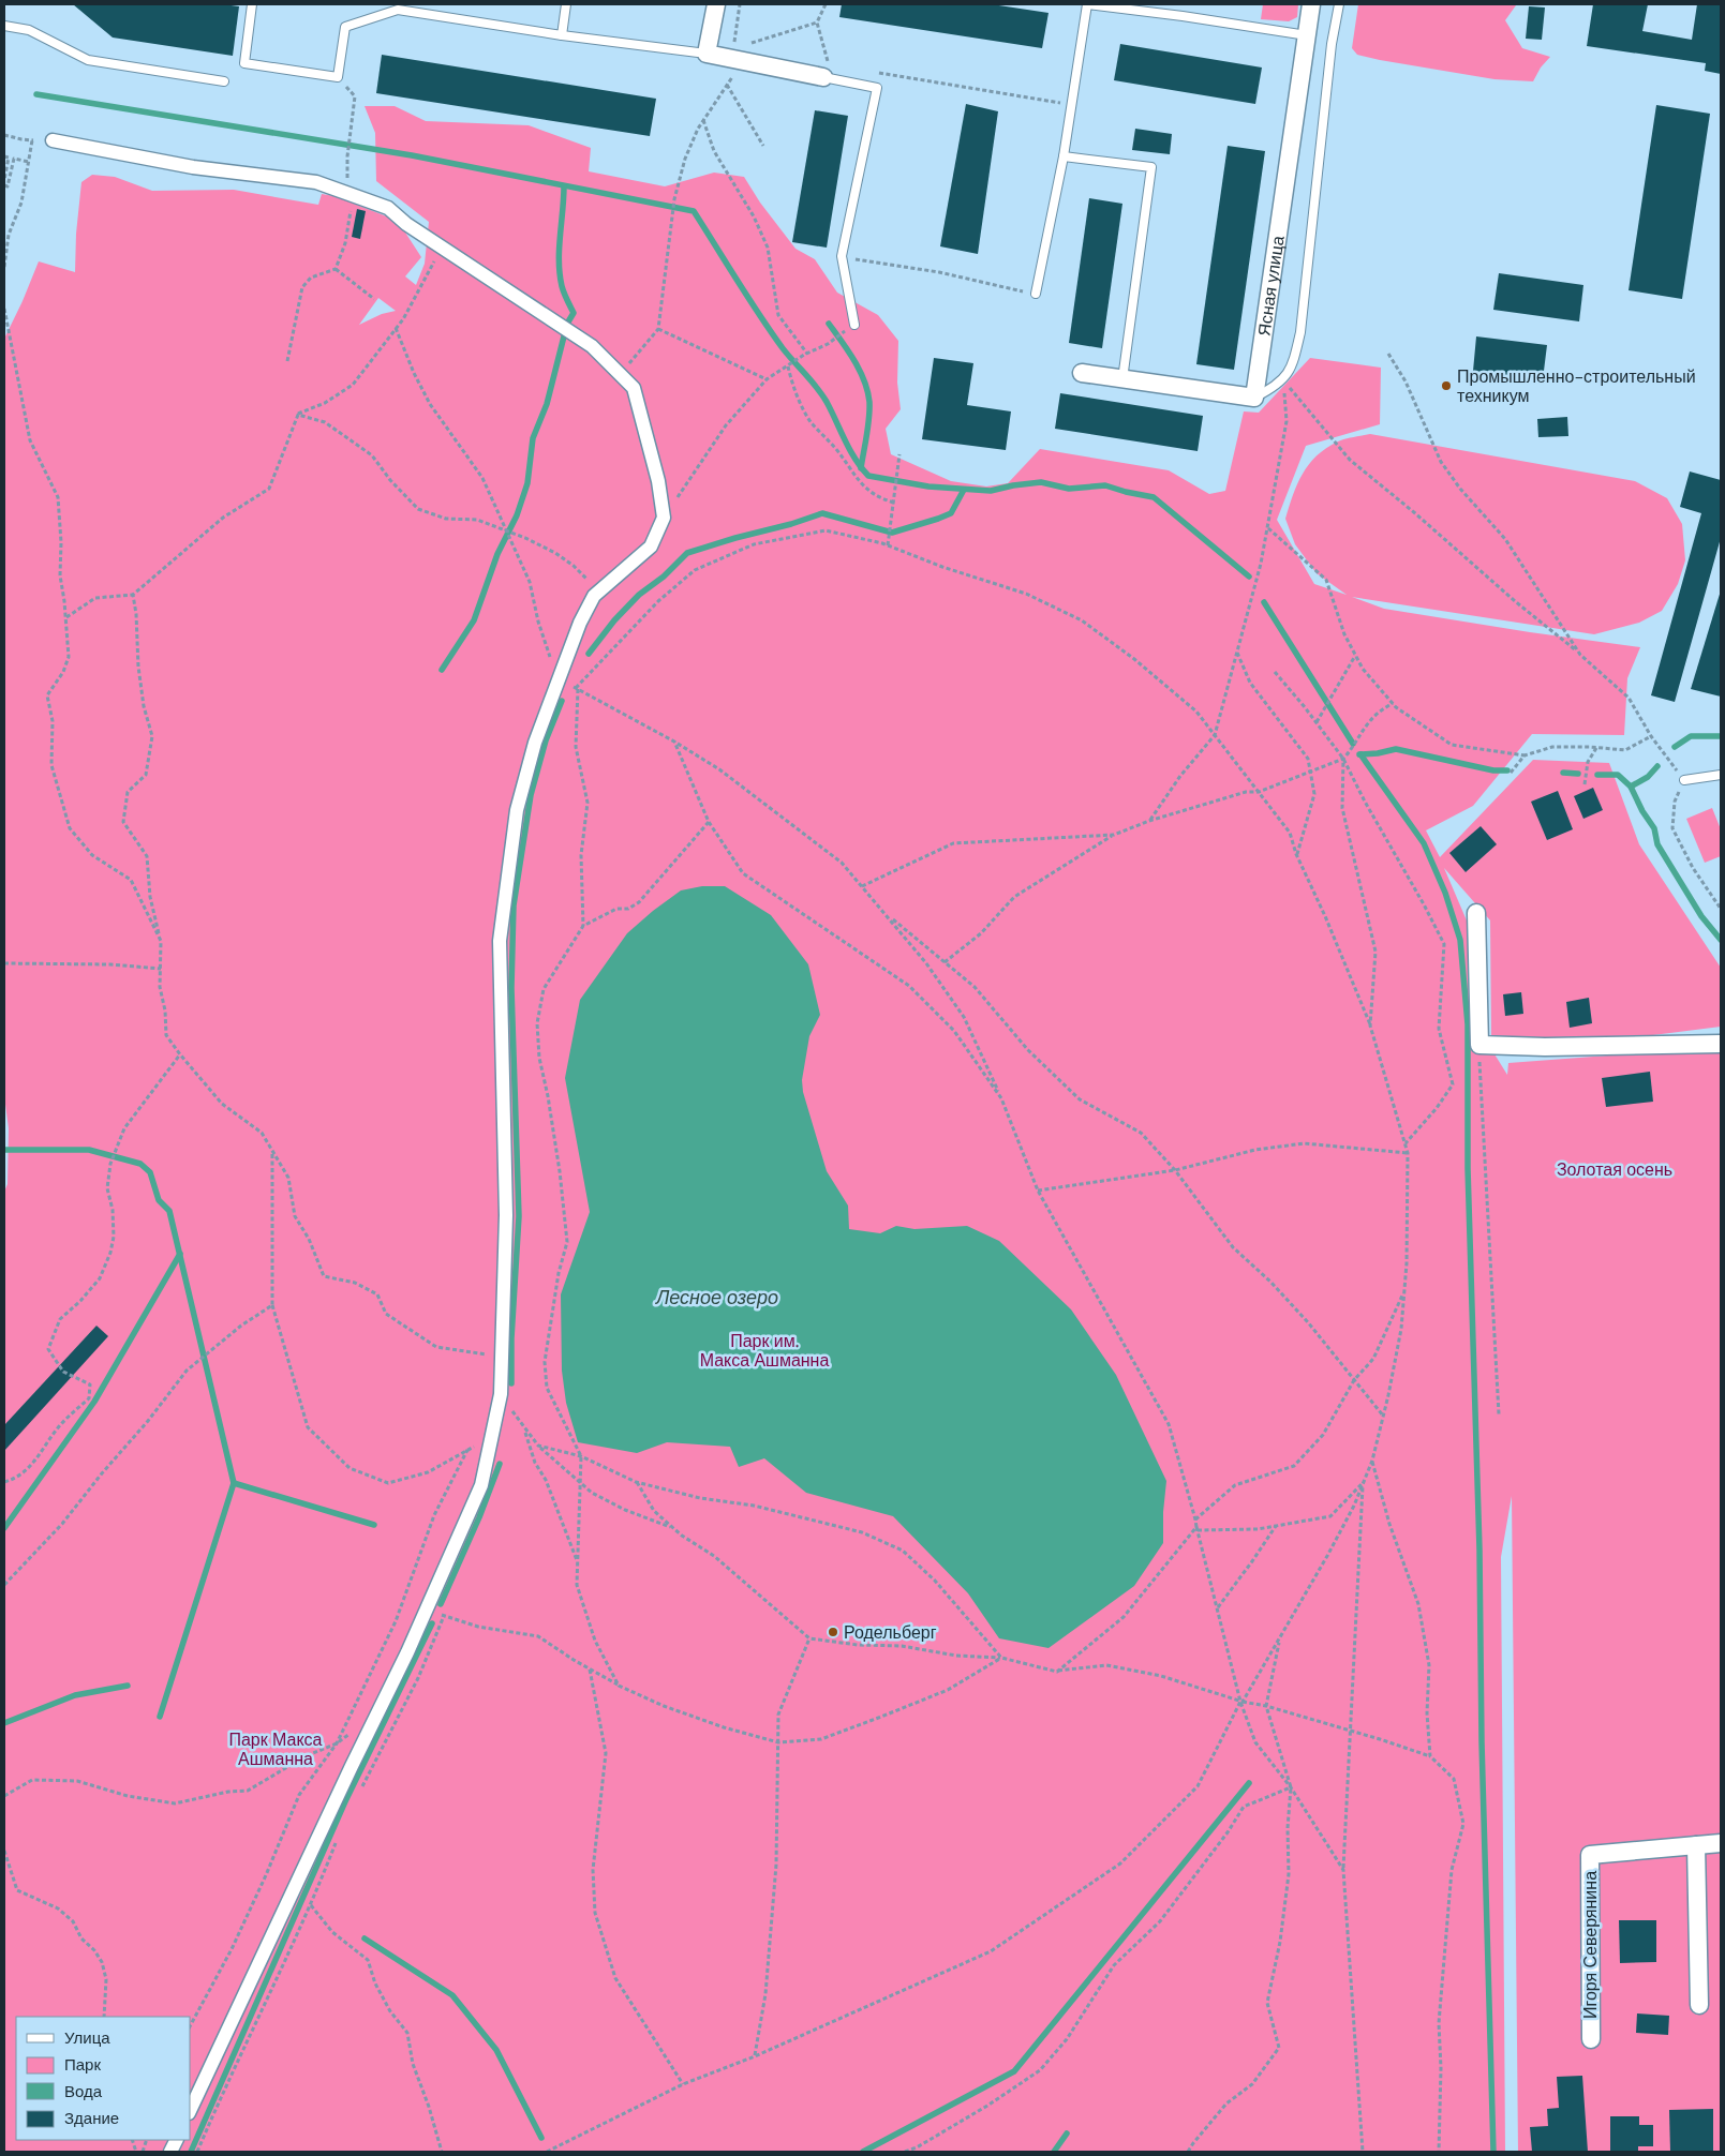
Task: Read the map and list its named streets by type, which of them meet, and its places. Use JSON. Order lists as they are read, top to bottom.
{
  "streets": {
    "street": ["Ясная улица", "Игоря Северянина"]
  },
  "water": ["Лесное озеро"],
  "parks": ["Золотая осень", "Парк им. Макса Ашманна", "Парк Макса Ашманна"],
  "places": ["Промышленно-строительный техникум", "Родельберг"],
  "legend": [
    "Улица",
    "Парк",
    "Вода",
    "Здание"
  ]
}
